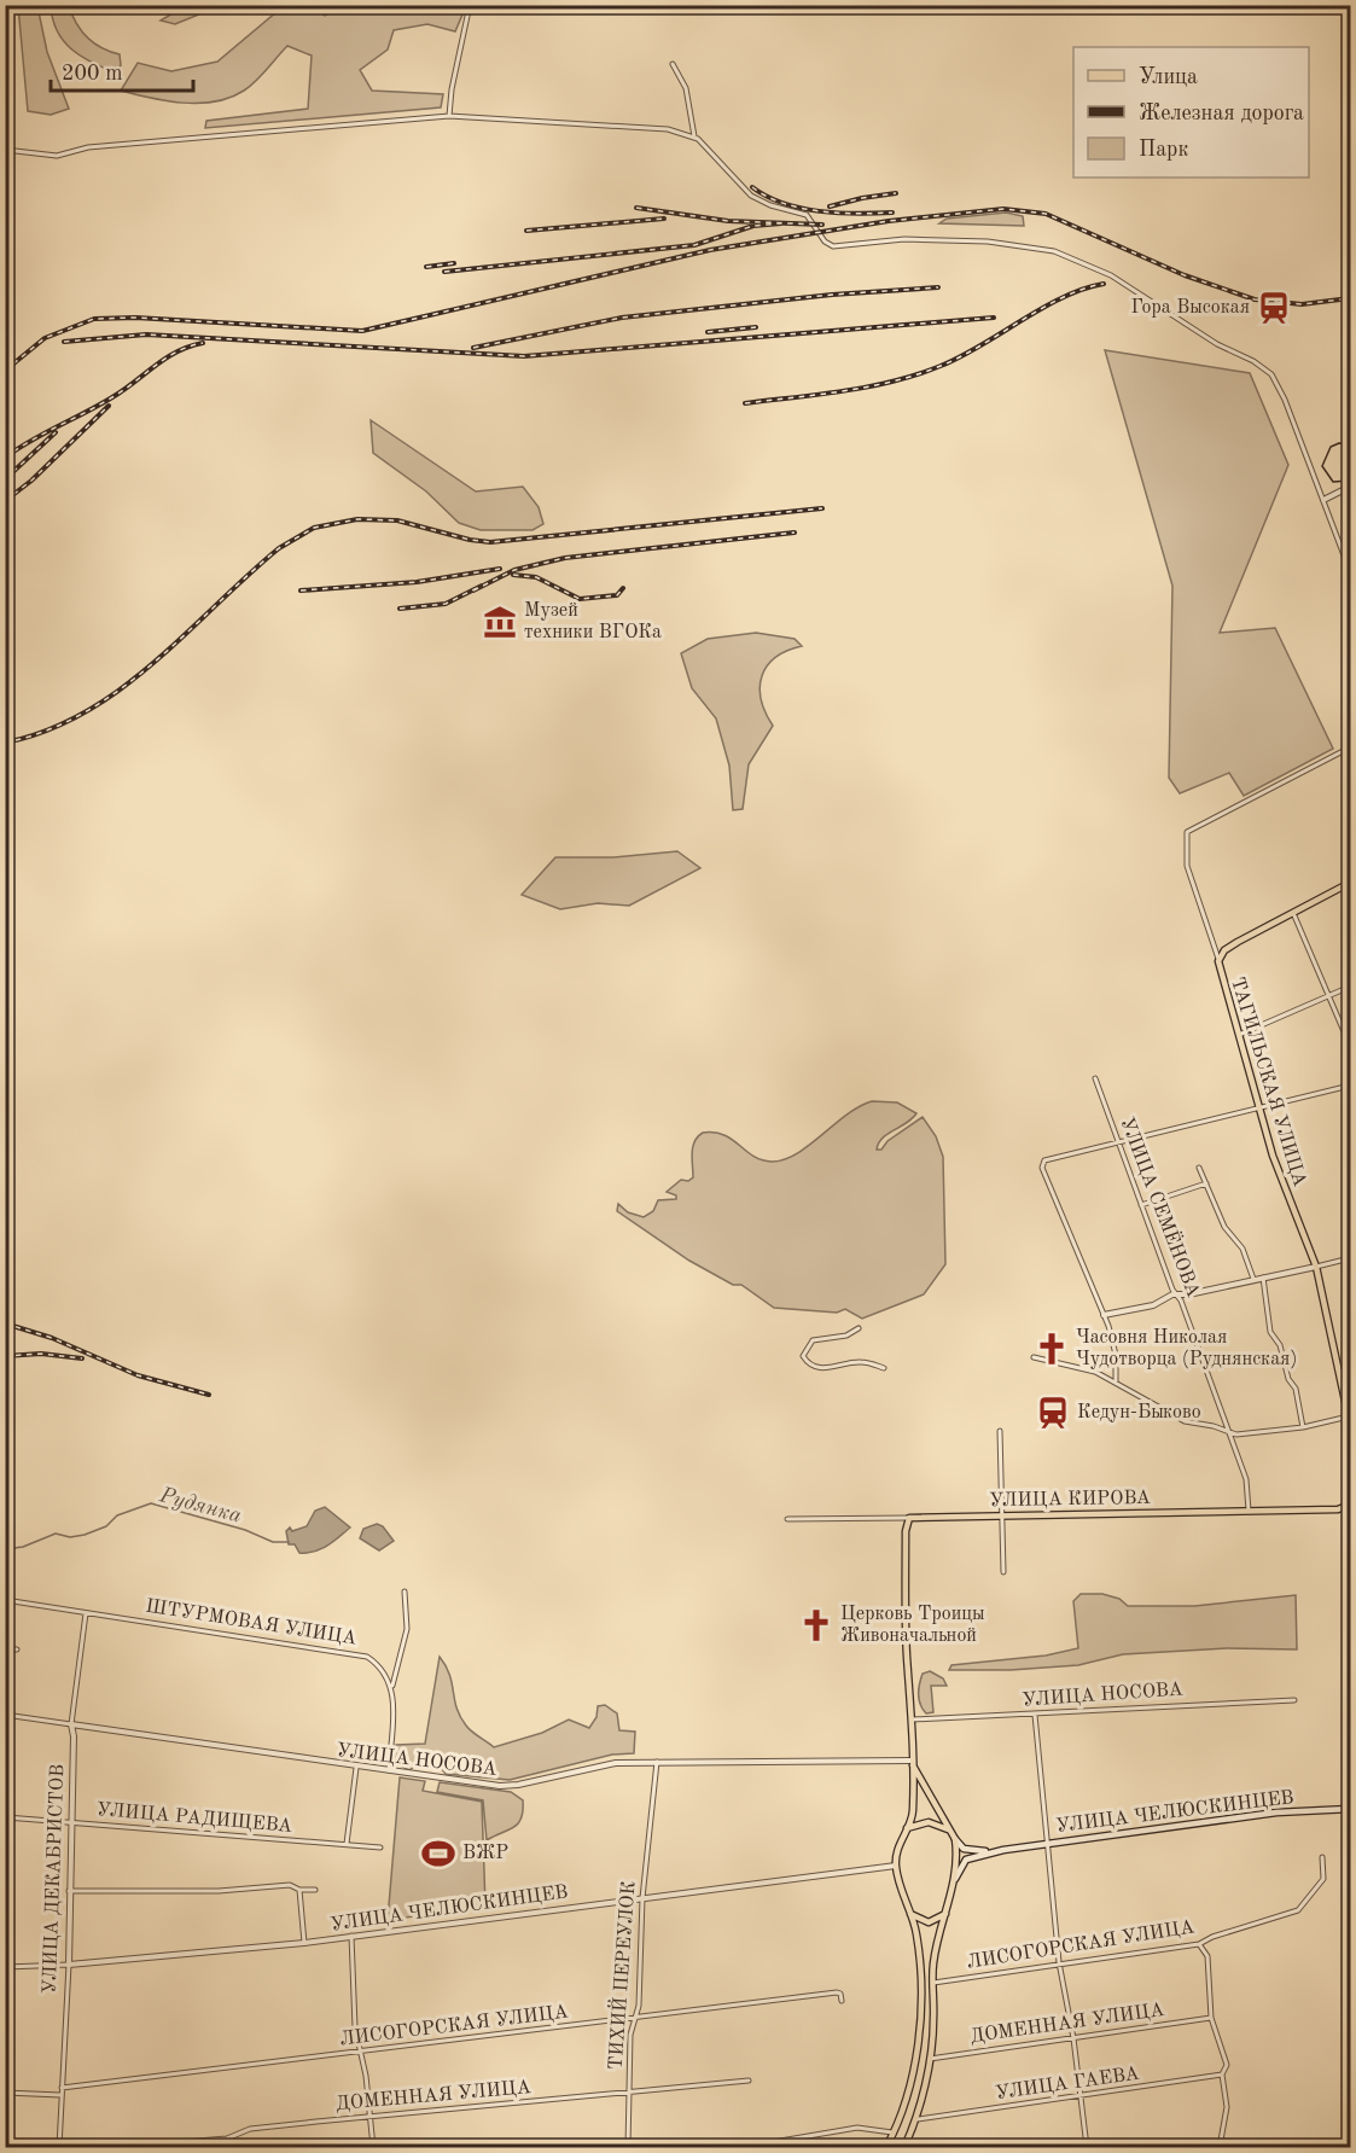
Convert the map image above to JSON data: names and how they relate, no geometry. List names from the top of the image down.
{
  "streets": {
    "main road": ["ТАГИЛЬСКАЯ УЛИЦА", "УЛИЦА КИРОВА", "УЛИЦА ЧЕЛЮСКИНЦЕВ"],
    "street": [
      "УЛИЦА СЕМЁНОВА",
      "ШТУРМОВАЯ УЛИЦА",
      "УЛИЦА НОСОВА",
      "УЛИЦА РАДИЩЕВА",
      "УЛИЦА ДЕКАБРИСТОВ",
      "ЛИСОГОРСКАЯ УЛИЦА",
      "ТИХИЙ ПЕРЕУЛОК",
      "ДОМЕННАЯ УЛИЦА",
      "УЛИЦА ГАЕВА"
    ]
  },
  "crossings": [
    ["УЛИЦА СЕМЁНОВА", "УЛИЦА КИРОВА"],
    ["ШТУРМОВАЯ УЛИЦА", "УЛИЦА ДЕКАБРИСТОВ"],
    ["УЛИЦА НОСОВА", "УЛИЦА ДЕКАБРИСТОВ"],
    ["УЛИЦА НОСОВА", "ТИХИЙ ПЕРЕУЛОК"],
    ["УЛИЦА ЧЕЛЮСКИНЦЕВ", "УЛИЦА ДЕКАБРИСТОВ"],
    ["УЛИЦА ЧЕЛЮСКИНЦЕВ", "ТИХИЙ ПЕРЕУЛОК"],
    ["УЛИЦА РАДИЩЕВА", "УЛИЦА ДЕКАБРИСТОВ"],
    ["УЛИЦА ДЕКАБРИСТОВ", "ЛИСОГОРСКАЯ УЛИЦА"],
    ["ЛИСОГОРСКАЯ УЛИЦА", "ТИХИЙ ПЕРЕУЛОК"],
    ["ТИХИЙ ПЕРЕУЛОК", "ДОМЕННАЯ УЛИЦА"]
  ],
  "water": ["Рудянка"],
  "places": {
    "station": ["Гора Высокая", "Кедун-Быково"],
    "museum": ["Музей техники ВГОКа"],
    "church": ["Часовня Николая Чудотворца (Руднянская)", "Церковь Троицы Живоначальной"],
    "sports": ["ВЖР"]
  },
  "legend": ["Улица", "Железная дорога", "Парк"],
  "scale_bar": "200 m"
}
